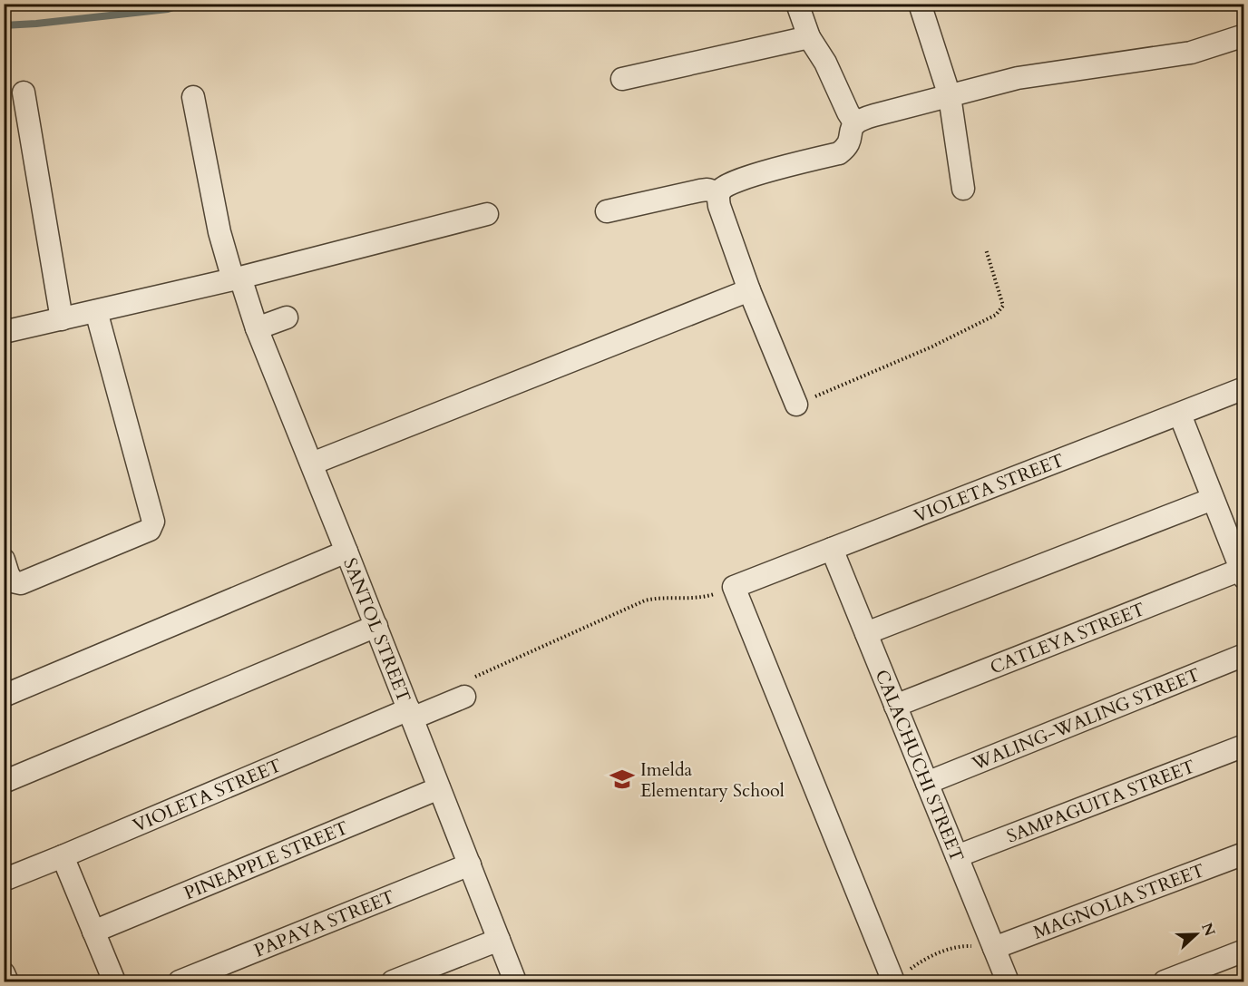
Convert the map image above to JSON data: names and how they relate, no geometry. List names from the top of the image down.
{
  "streets": {
    "street": [
      "VIOLETA STREET",
      "SANTOL STREET",
      "CATLEYA STREET",
      "WALING-WALING STREET",
      "CALACHUCHI STREET",
      "SAMPAGUITA STREET",
      "PINEAPPLE STREET",
      "MAGNOLIA STREET",
      "PAPAYA STREET"
    ]
  },
  "crossings": [
    ["VIOLETA STREET", "SANTOL STREET"],
    ["VIOLETA STREET", "CALACHUCHI STREET"],
    ["SANTOL STREET", "PINEAPPLE STREET"],
    ["SANTOL STREET", "PAPAYA STREET"],
    ["CATLEYA STREET", "CALACHUCHI STREET"],
    ["WALING-WALING STREET", "CALACHUCHI STREET"],
    ["CALACHUCHI STREET", "SAMPAGUITA STREET"],
    ["CALACHUCHI STREET", "MAGNOLIA STREET"]
  ],
  "places": {
    "school or university": ["Imelda Elementary School"]
  },
  "north": "right"
}
